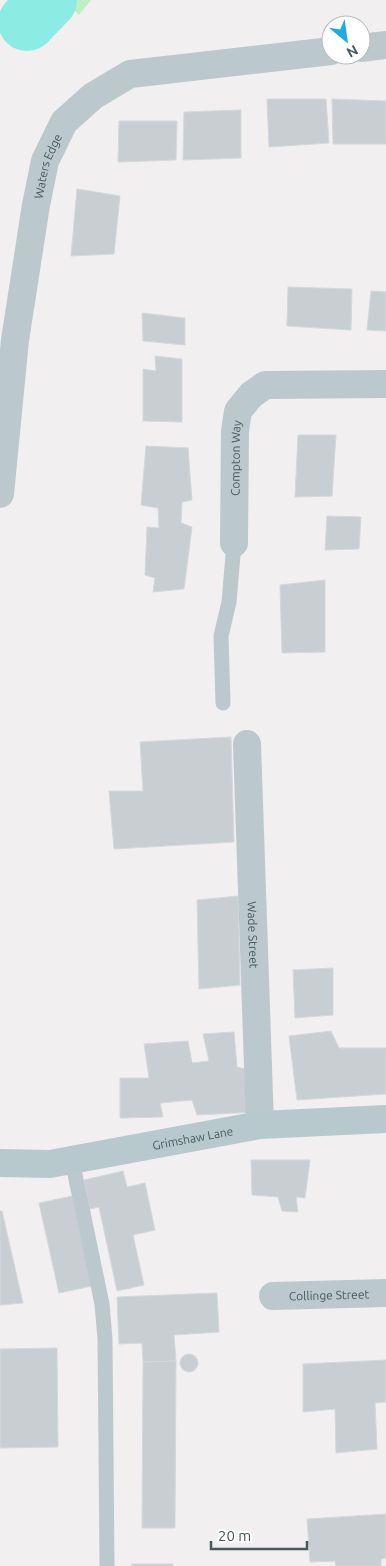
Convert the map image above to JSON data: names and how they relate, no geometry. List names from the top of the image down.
{
  "streets": {
    "main road": ["Grimshaw Lane"],
    "street": [
      "Waters Edge",
      "Compton Way",
      "Wade Street",
      "Collinge Street"
    ]
  },
  "crossings": [
    ["Wade Street", "Grimshaw Lane"]
  ],
  "scale_bar": "20 m",
  "north": "bottom right"
}
